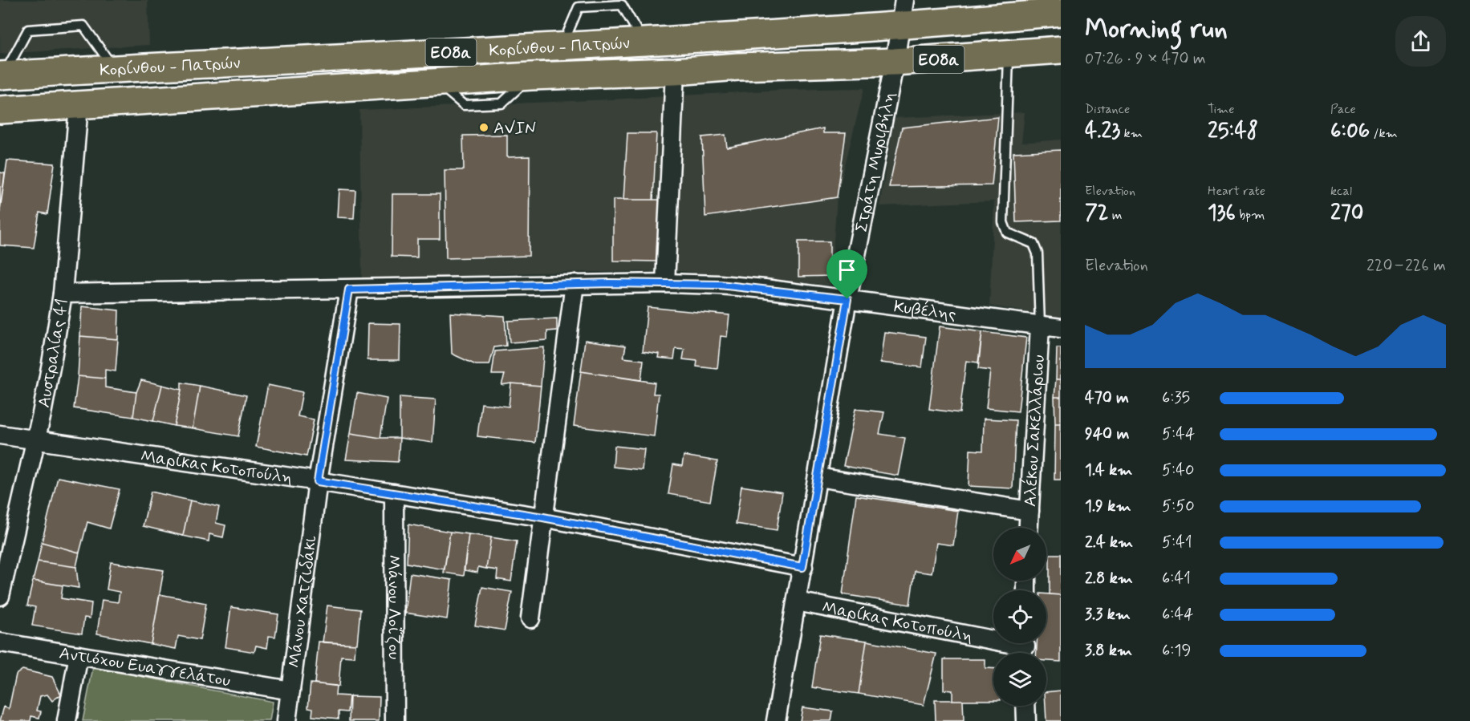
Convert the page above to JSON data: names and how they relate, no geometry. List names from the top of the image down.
{
  "streets": {
    "highway": ["Κορίνθου - Πατρών", "ΕΟ8α"],
    "street": [
      "Στράτη Μυριβήλη",
      "Κυβέλης",
      "Αυστραλίας 41",
      "Αλέκου Σακελλάριου",
      "Μαρίκας Κοτοπούλη",
      "Μάνου Χατζιδάκι",
      "Μάνου Λοΐζου",
      "Αντιόχου Ευαγγελάτου"
    ]
  },
  "crossings": [
    ["Κορίνθου - Πατρών", "Στράτη Μυριβήλη"],
    ["Κορίνθου - Πατρών", "Αυστραλίας 41"],
    ["Στράτη Μυριβήλη", "Κυβέλης"],
    ["Στράτη Μυριβήλη", "Μαρίκας Κοτοπούλη"],
    ["Κυβέλης", "Αυστραλίας 41"],
    ["Κυβέλης", "Αλέκου Σακελλάριου"],
    ["Κυβέλης", "Μάνου Χατζιδάκι"],
    ["Αυστραλίας 41", "Μαρίκας Κοτοπούλη"],
    ["Μαρίκας Κοτοπούλη", "Μάνου Χατζιδάκι"],
    ["Μαρίκας Κοτοπούλη", "Μάνου Λοΐζου"],
    ["Μάνου Χατζιδάκι", "Αντιόχου Ευαγγελάτου"]
  ],
  "places": ["AVIN"],
  "north": "bottom left",
  "page": {
    "heading": ["Morning run", "07:26 · 9 × 470 m"],
    "stats": [
      ["Distance", "4.23 km"],
      ["Time", "25:48"],
      ["Pace", "6:06 /km"],
      ["Elevation", "72 m"],
      ["Heart rate", "136 bpm"],
      ["kcal", "270"]
    ],
    "chart": ["Elevation", "220–226 m"],
    "list": [
      {
        "name": "470 m",
        "note": "6:35"
      },
      {
        "name": "940 m",
        "note": "5:44"
      },
      {
        "name": "1.4 km",
        "note": "5:40"
      },
      {
        "name": "1.9 km",
        "note": "5:50"
      },
      {
        "name": "2.4 km",
        "note": "5:41"
      },
      {
        "name": "2.8 km",
        "note": "6:41"
      },
      {
        "name": "3.3 km",
        "note": "6:44"
      },
      {
        "name": "3.8 km",
        "note": "6:19"
      }
    ]
  }
}
